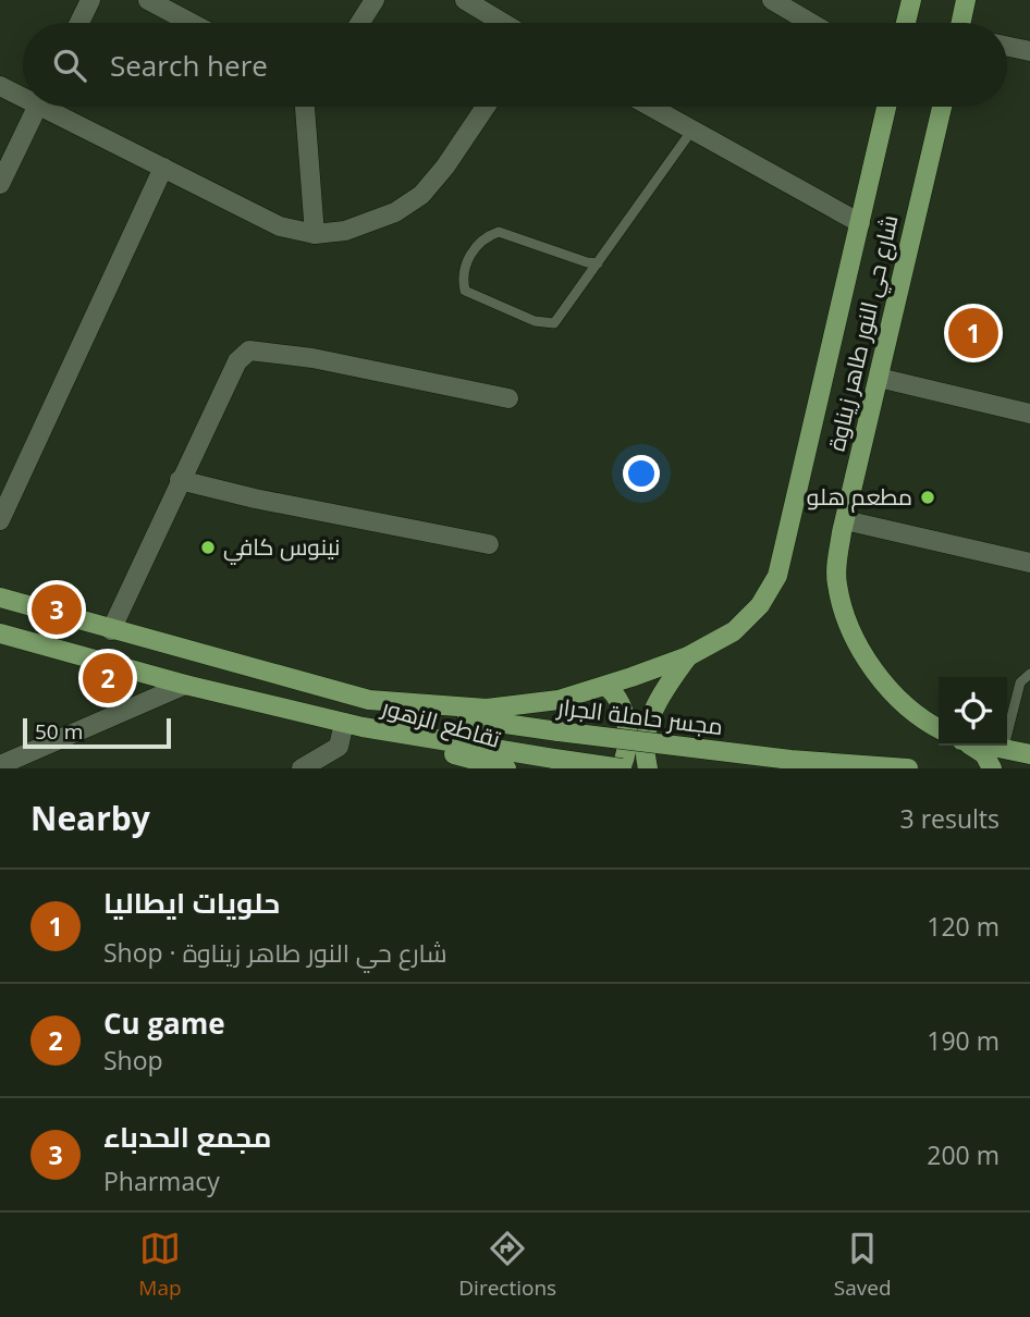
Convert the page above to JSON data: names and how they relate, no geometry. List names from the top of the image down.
{
  "streets": {
    "main road": ["شارع حي النور طاهر زيناوة", "مجسر حاملة الجرار", "تقاطع الزهور"]
  },
  "crossings": [
    ["شارع حي النور طاهر زيناوة", "مجسر حاملة الجرار"]
  ],
  "places": ["مطعم هلو", "نينوس كافي"],
  "scale_bar": "50 m",
  "page": {
    "search": "Search here",
    "pins": ["1", "3", "2"],
    "scale": "50 m",
    "heading": ["Nearby", "3 results"],
    "list": [
      {
        "mark": "1",
        "name": "حلويات ايطاليا",
        "note": "Shop · شارع حي النور طاهر زيناوة",
        "value": "120 m"
      },
      {
        "mark": "2",
        "name": "Cu game",
        "note": "Shop",
        "value": "190 m"
      },
      {
        "mark": "3",
        "name": "مجمع الحدباء",
        "note": "Pharmacy",
        "value": "200 m"
      }
    ],
    "nav": ["Map", "Directions", "Saved"]
  }
}
